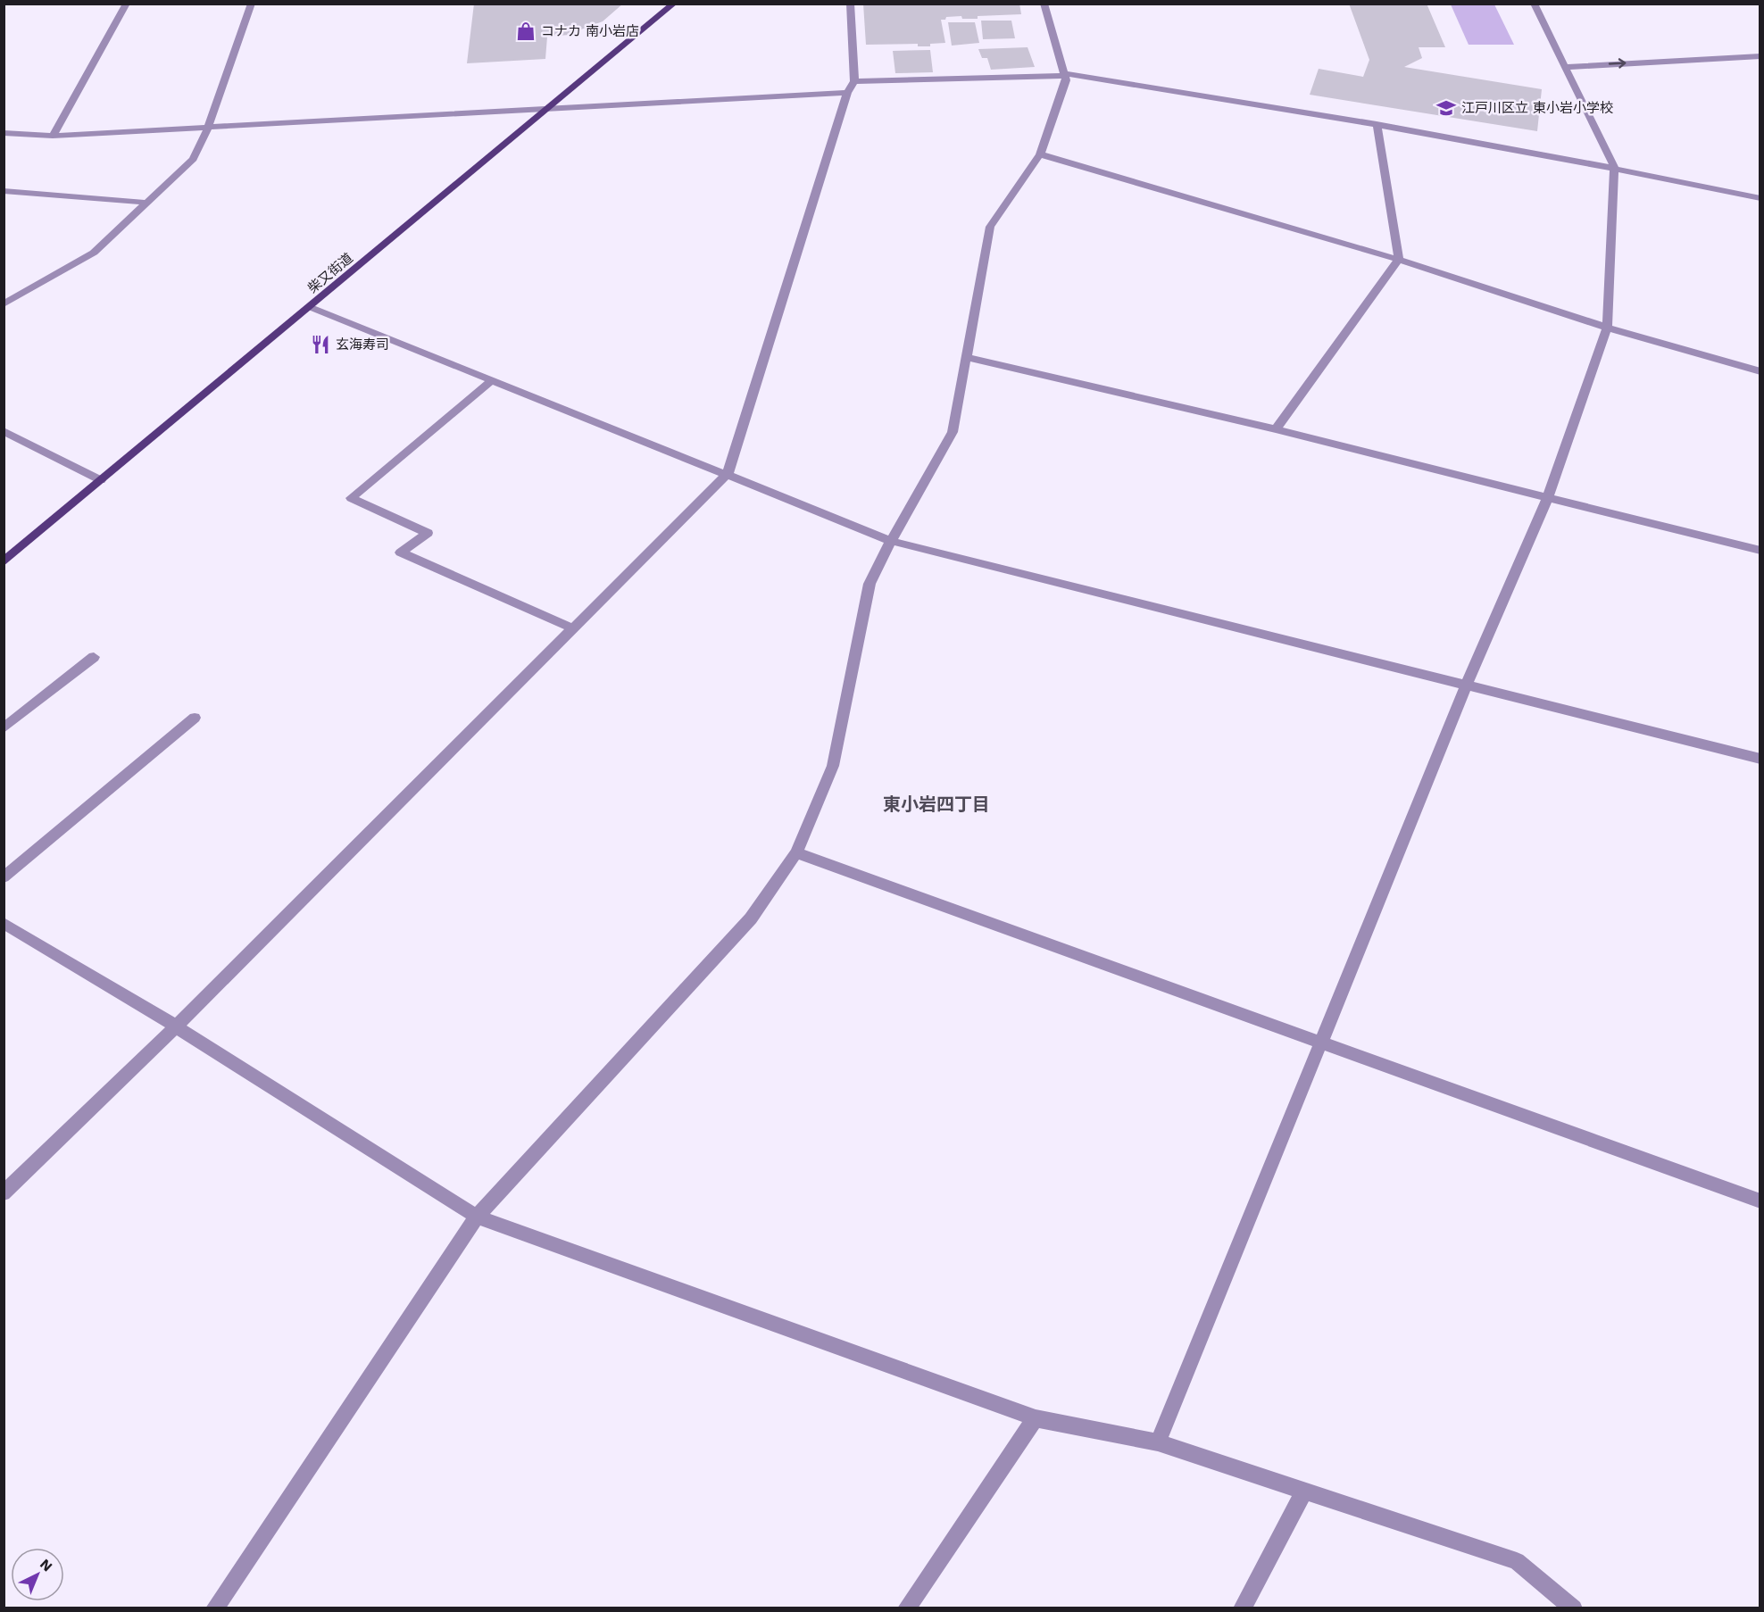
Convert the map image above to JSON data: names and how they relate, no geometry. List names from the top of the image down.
{
  "streets": {
    "main road": ["柴又街道"]
  },
  "districts": ["東小岩四丁目"],
  "places": {
    "shop": ["コナカ 南小岩店"],
    "school or university": ["江戸川区立 東小岩小学校"],
    "restaurant": ["玄海寿司"]
  },
  "north": "top right"
}
